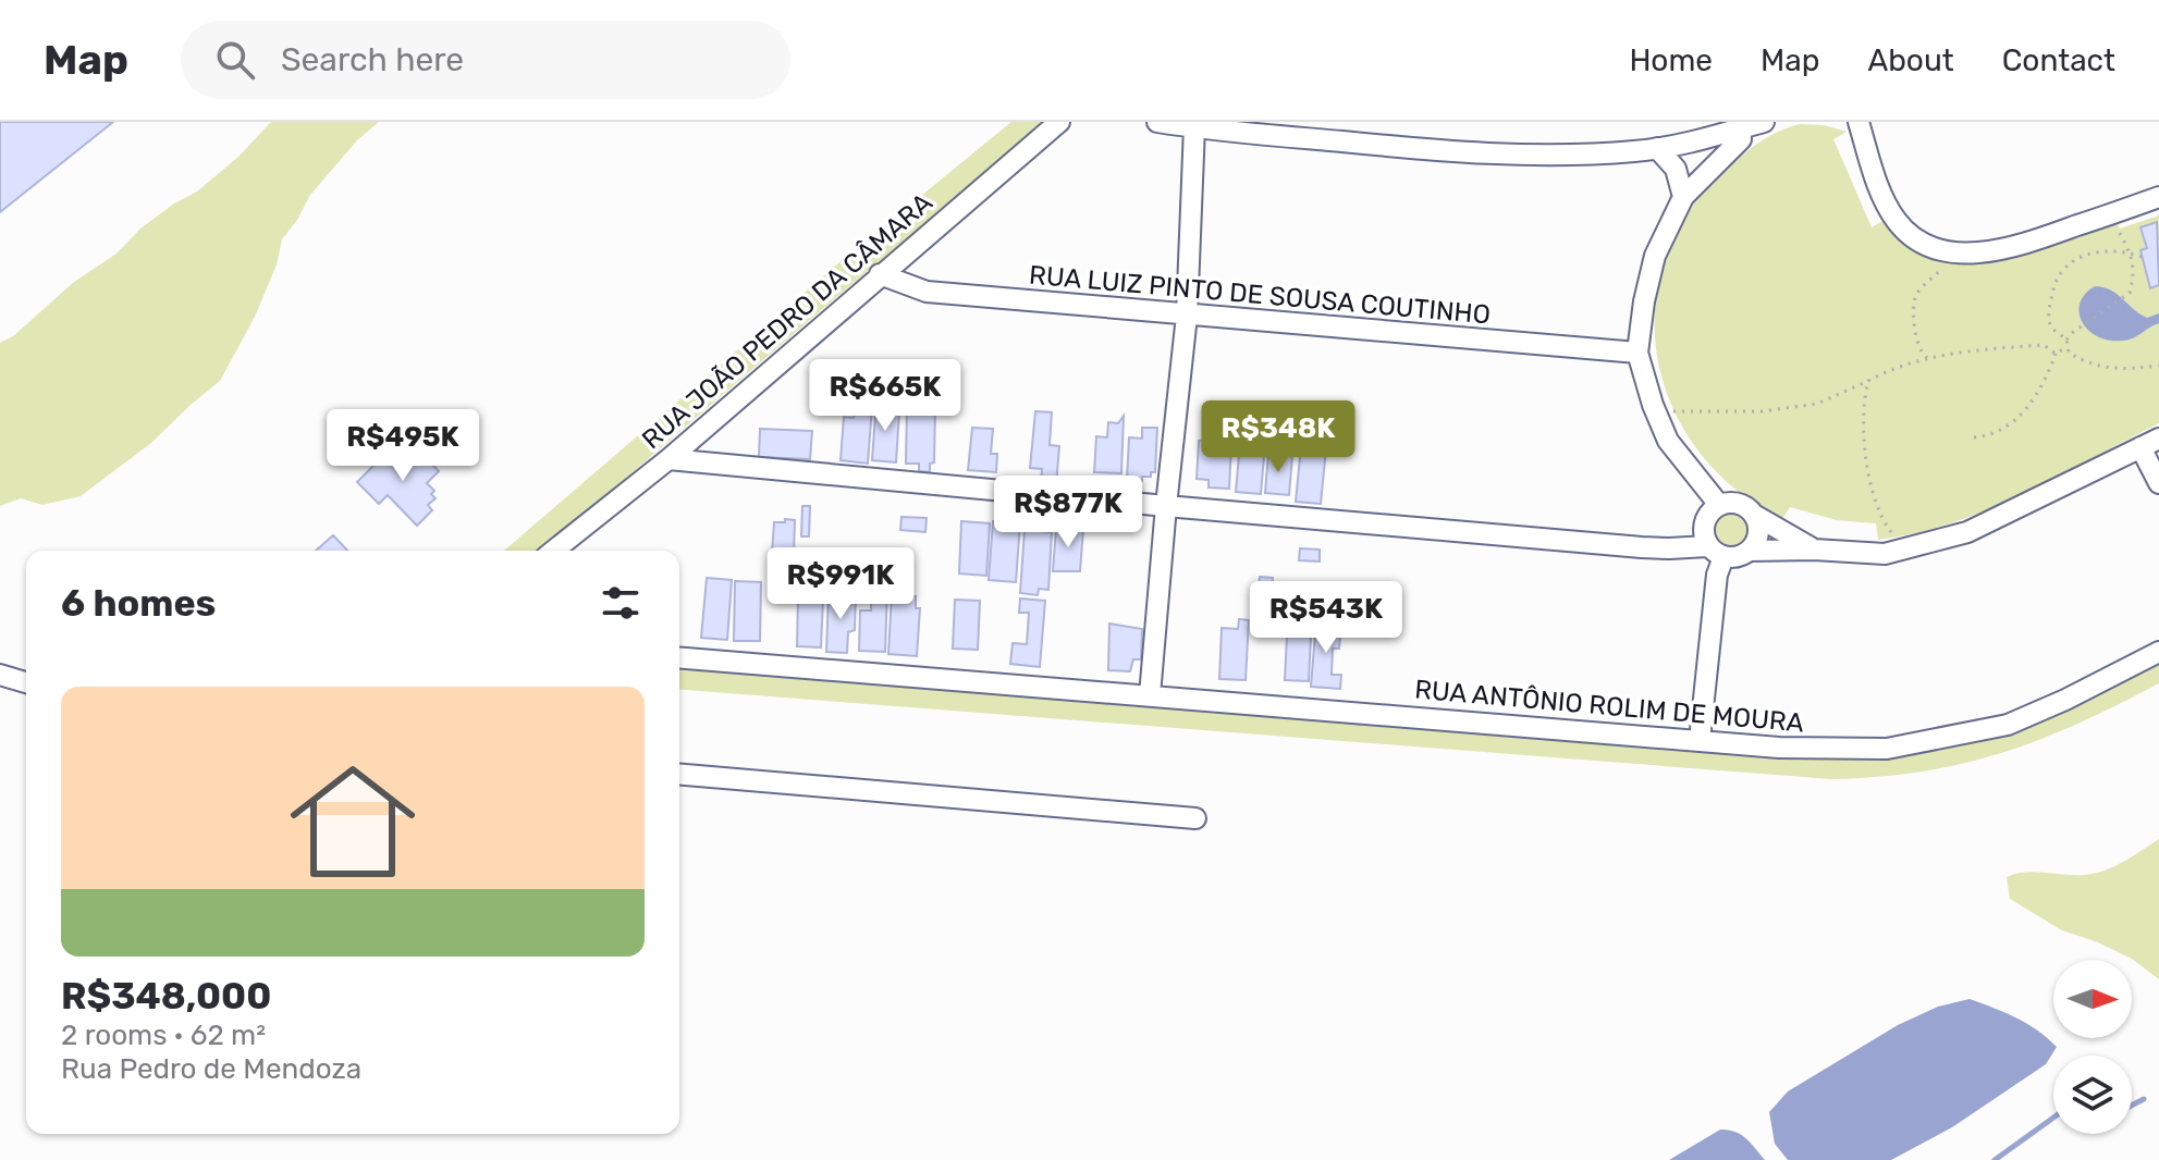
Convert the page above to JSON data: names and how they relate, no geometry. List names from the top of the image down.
{
  "streets": {
    "street": ["RUA LUIZ PINTO DE SOUSA COUTINHO", "RUA JOÃO PEDRO DA CÂMARA", "RUA ANTÔNIO ROLIM DE MOURA"]
  },
  "crossings": [
    ["RUA LUIZ PINTO DE SOUSA COUTINHO", "RUA JOÃO PEDRO DA CÂMARA"]
  ],
  "north": "right",
  "page": {
    "header": "Map",
    "search": "Search here",
    "nav": [
      "Home",
      "Map",
      "About",
      "Contact"
    ],
    "price": [
      "R$665K",
      "R$348K",
      "R$495K",
      "R$877K",
      "R$991K",
      "R$543K"
    ],
    "heading": "6 homes",
    "list": [
      {
        "name": "R$348,000",
        "note": "2 rooms · 62 m² · Rua Pedro de Mendoza"
      }
    ]
  }
}
